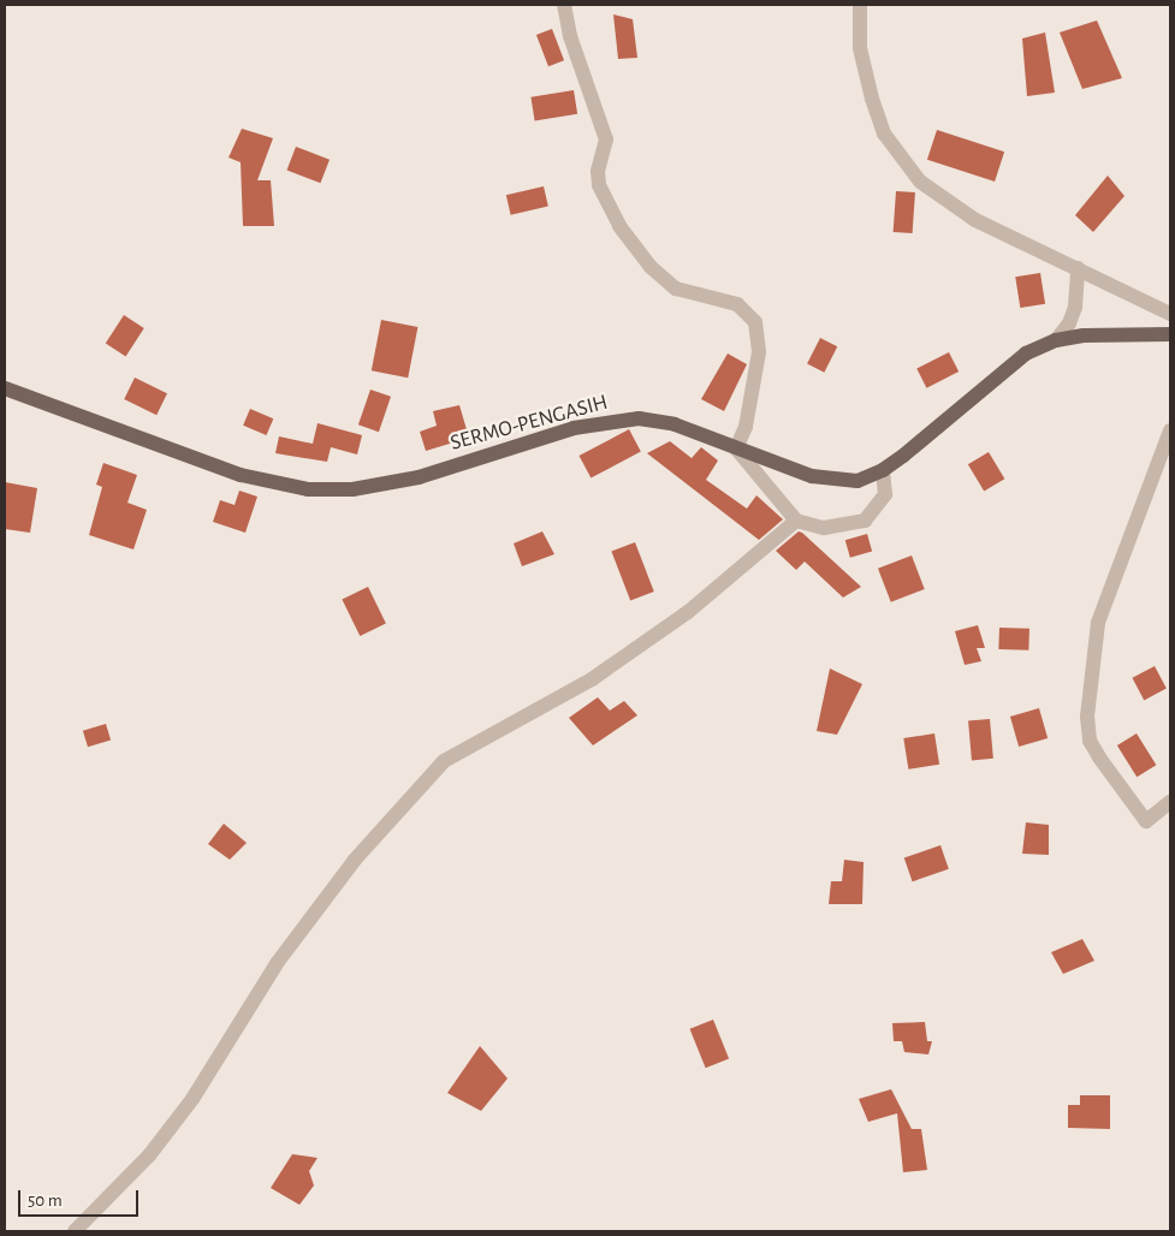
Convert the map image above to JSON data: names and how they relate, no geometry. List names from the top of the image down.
{
  "streets": {
    "main road": ["SERMO-PENGASIH"]
  },
  "scale_bar": "50 m"
}
